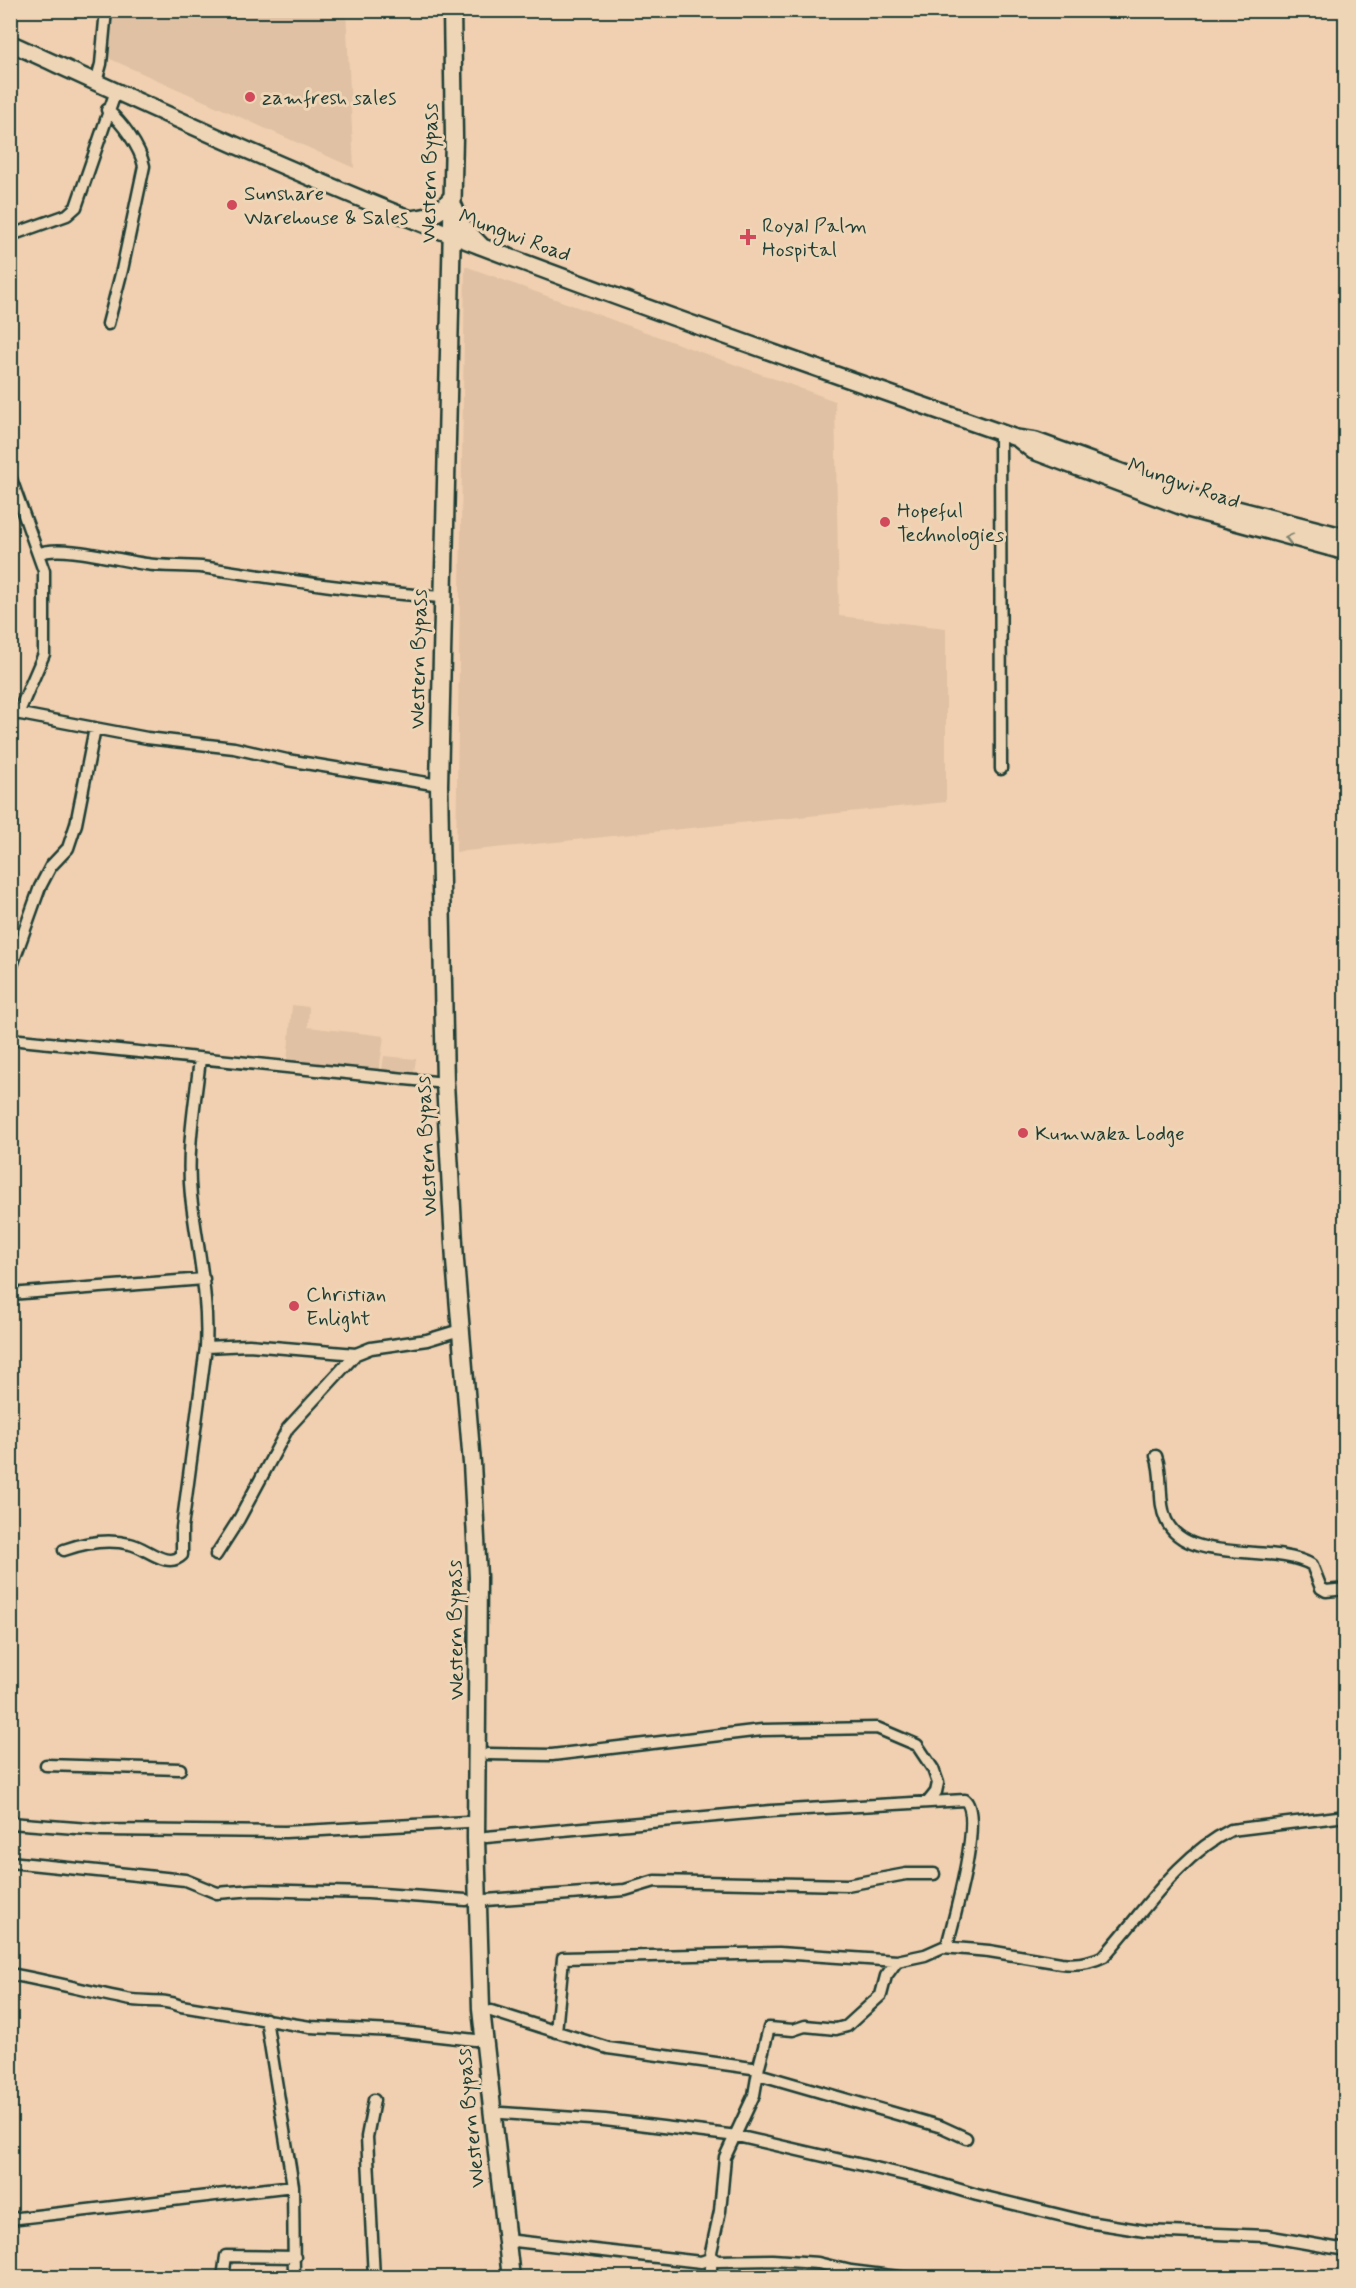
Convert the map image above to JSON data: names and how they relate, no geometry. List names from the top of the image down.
{
  "streets": {
    "main road": ["Western Bypass", "Mungwi Road"]
  },
  "crossings": [
    ["Western Bypass", "Mungwi Road"]
  ],
  "places": {
    "other": [
      "zamfresh sales",
      "Sunshare Warehouse & Sales",
      "Hopeful Technologies",
      "Kumwaka Lodge",
      "Christian Enlight"
    ],
    "health": ["Royal Palm Hospital"]
  }
}
